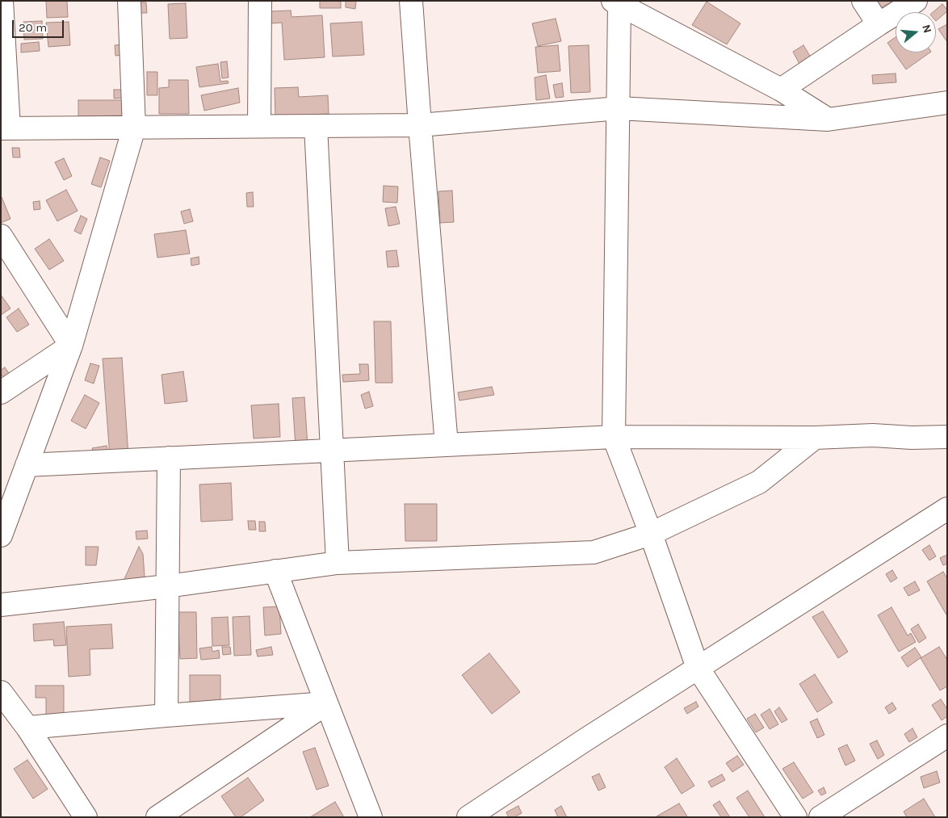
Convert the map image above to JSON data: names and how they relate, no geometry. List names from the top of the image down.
{
  "scale_bar": "20 m",
  "north": "right"
}
